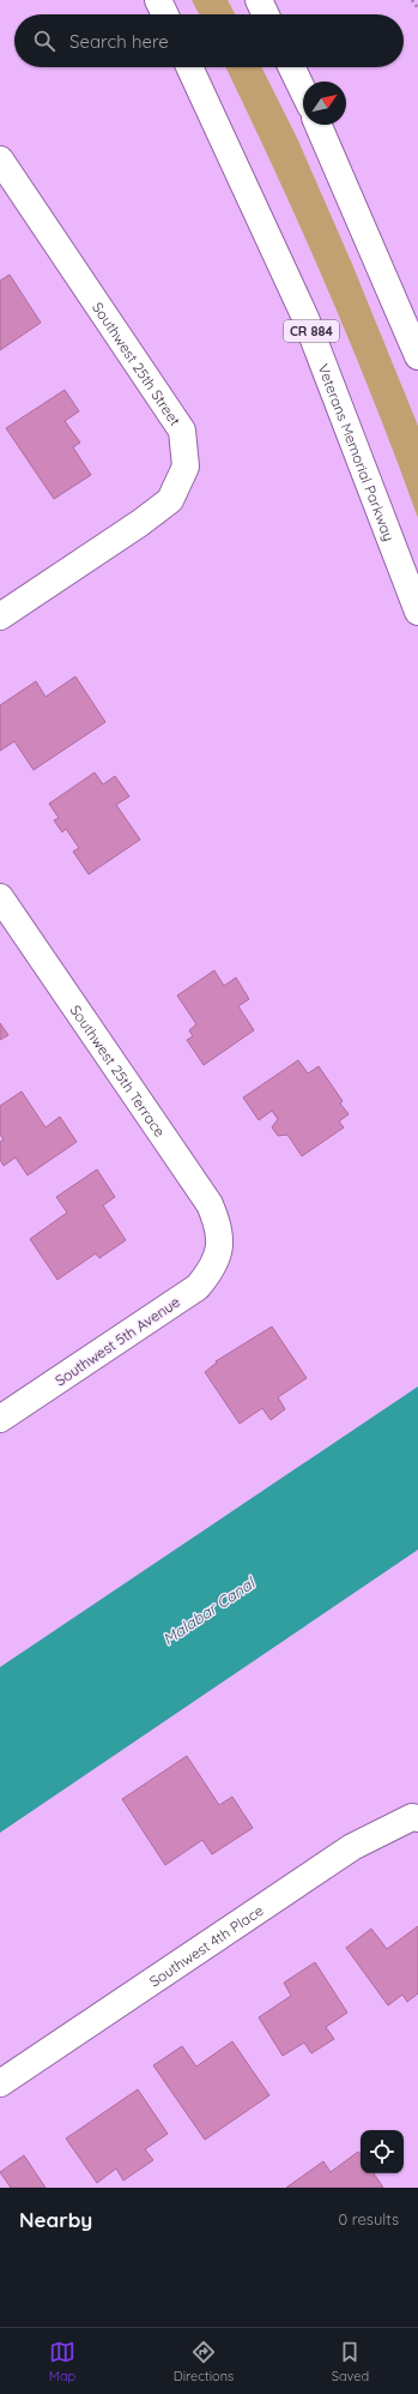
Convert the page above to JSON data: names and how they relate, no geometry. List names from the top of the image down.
{
  "streets": {
    "main road": [
      "CR 884",
      "Southwest 25th Street",
      "Veterans Memorial Parkway",
      "Southwest 25th Terrace",
      "Southwest 5th Avenue",
      "Southwest 4th Place"
    ]
  },
  "crossings": [
    ["Southwest 25th Terrace", "Southwest 5th Avenue"]
  ],
  "water": ["Malabar Canal"],
  "north": "top right",
  "page": {
    "search": "Search here",
    "heading": ["Nearby", "0 results"],
    "nav": ["Map", "Directions", "Saved"]
  }
}
